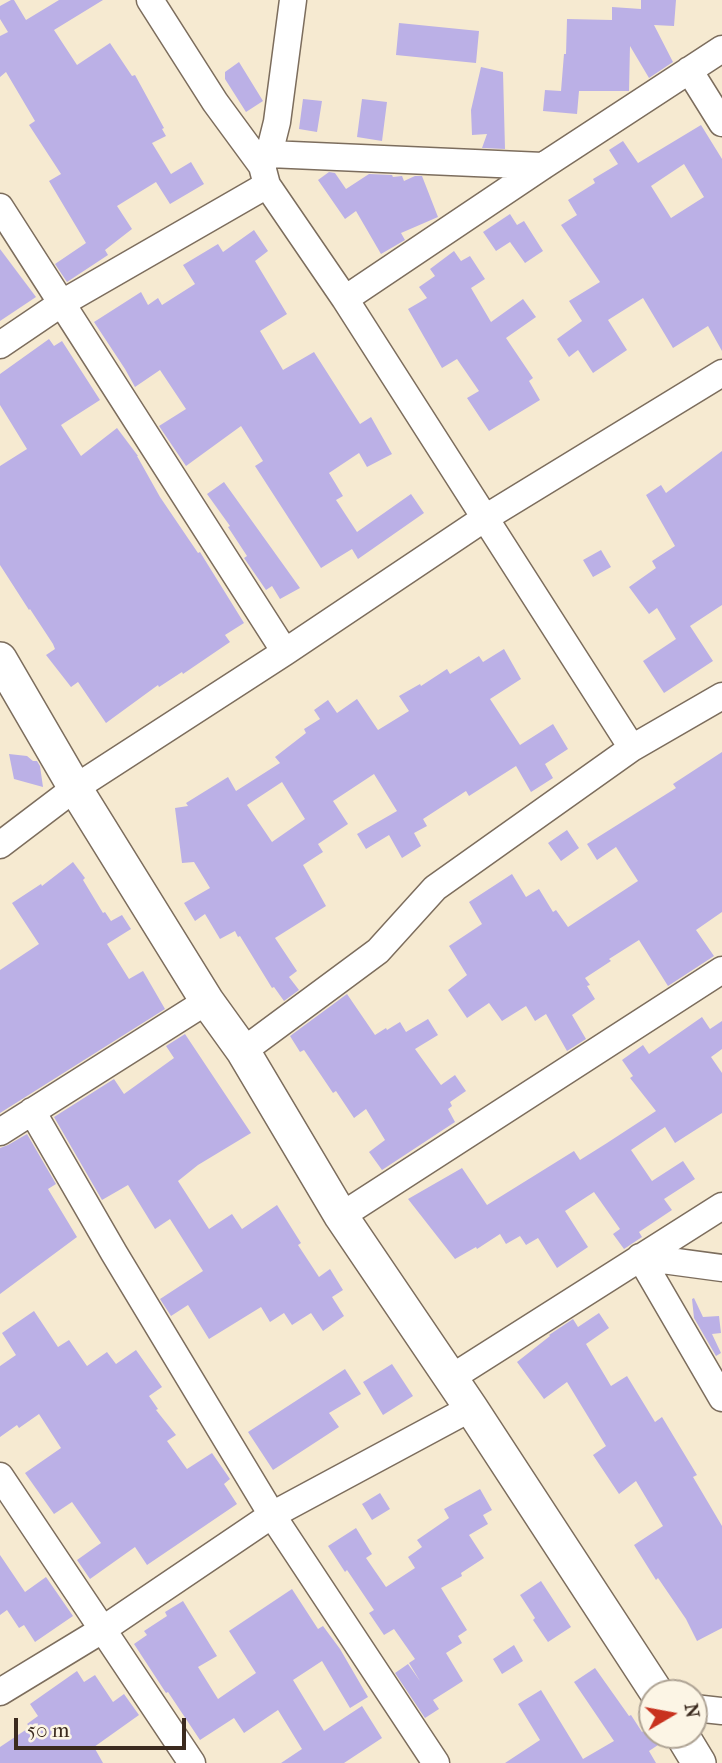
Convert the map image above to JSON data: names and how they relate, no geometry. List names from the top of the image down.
{
  "scale_bar": "50 m",
  "north": "right"
}
